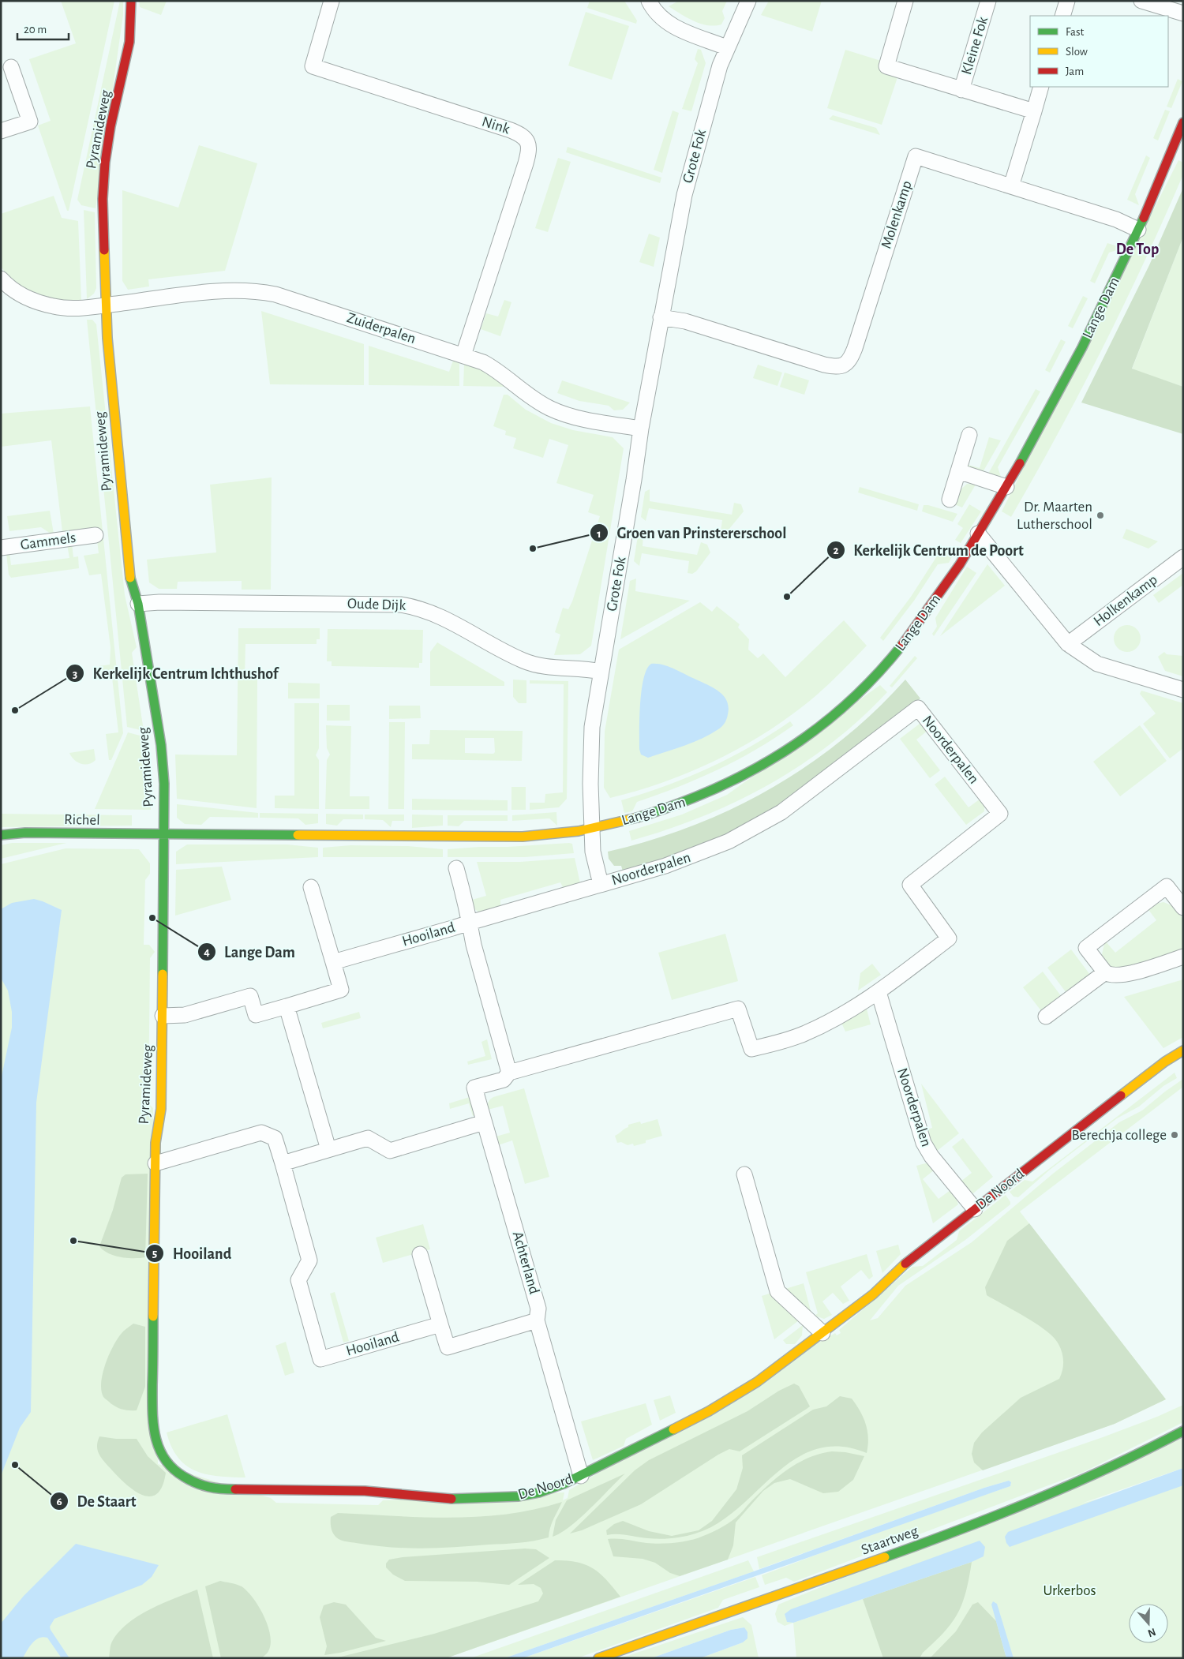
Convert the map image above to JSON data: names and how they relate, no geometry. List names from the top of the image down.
{
  "streets": {
    "street": [
      "Kleine Fok",
      "Nink",
      "Pyramideweg",
      "Grote Fok",
      "Molenkamp",
      "Lange Dam",
      "Zuiderpalen",
      "Gammels",
      "Holkenkamp",
      "Oude Dijk",
      "Noorderpalen",
      "Richel",
      "Hooiland",
      "De Noord",
      "Achterland",
      "Staartweg"
    ]
  },
  "crossings": [
    ["Nink", "Zuiderpalen"],
    ["Pyramideweg", "Lange Dam"],
    ["Pyramideweg", "Zuiderpalen"],
    ["Pyramideweg", "Oude Dijk"],
    ["Pyramideweg", "Richel"],
    ["Pyramideweg", "Hooiland"],
    ["Pyramideweg", "De Noord"],
    ["Grote Fok", "Molenkamp"],
    ["Grote Fok", "Lange Dam"],
    ["Grote Fok", "Zuiderpalen"],
    ["Grote Fok", "Oude Dijk"],
    ["Grote Fok", "Noorderpalen"],
    ["Molenkamp", "Lange Dam"],
    ["Lange Dam", "Noorderpalen"],
    ["Lange Dam", "Richel"],
    ["Noorderpalen", "Hooiland"],
    ["Noorderpalen", "De Noord"],
    ["Noorderpalen", "Achterland"],
    ["De Noord", "Achterland"]
  ],
  "districts": ["De Top"],
  "parks": ["Urkerbos"],
  "places": [
    "Dr. Maarten Lutherschool",
    "Groen van Prinstererschool",
    "Kerkelijk Centrum de Poort",
    "Kerkelijk Centrum Ichthushof",
    "Lange Dam",
    "Berechja college",
    "Hooiland",
    "De Staart"
  ],
  "legend": ["Fast", "Slow", "Jam"],
  "scale_bar": "20 m",
  "north": "bottom"
}
